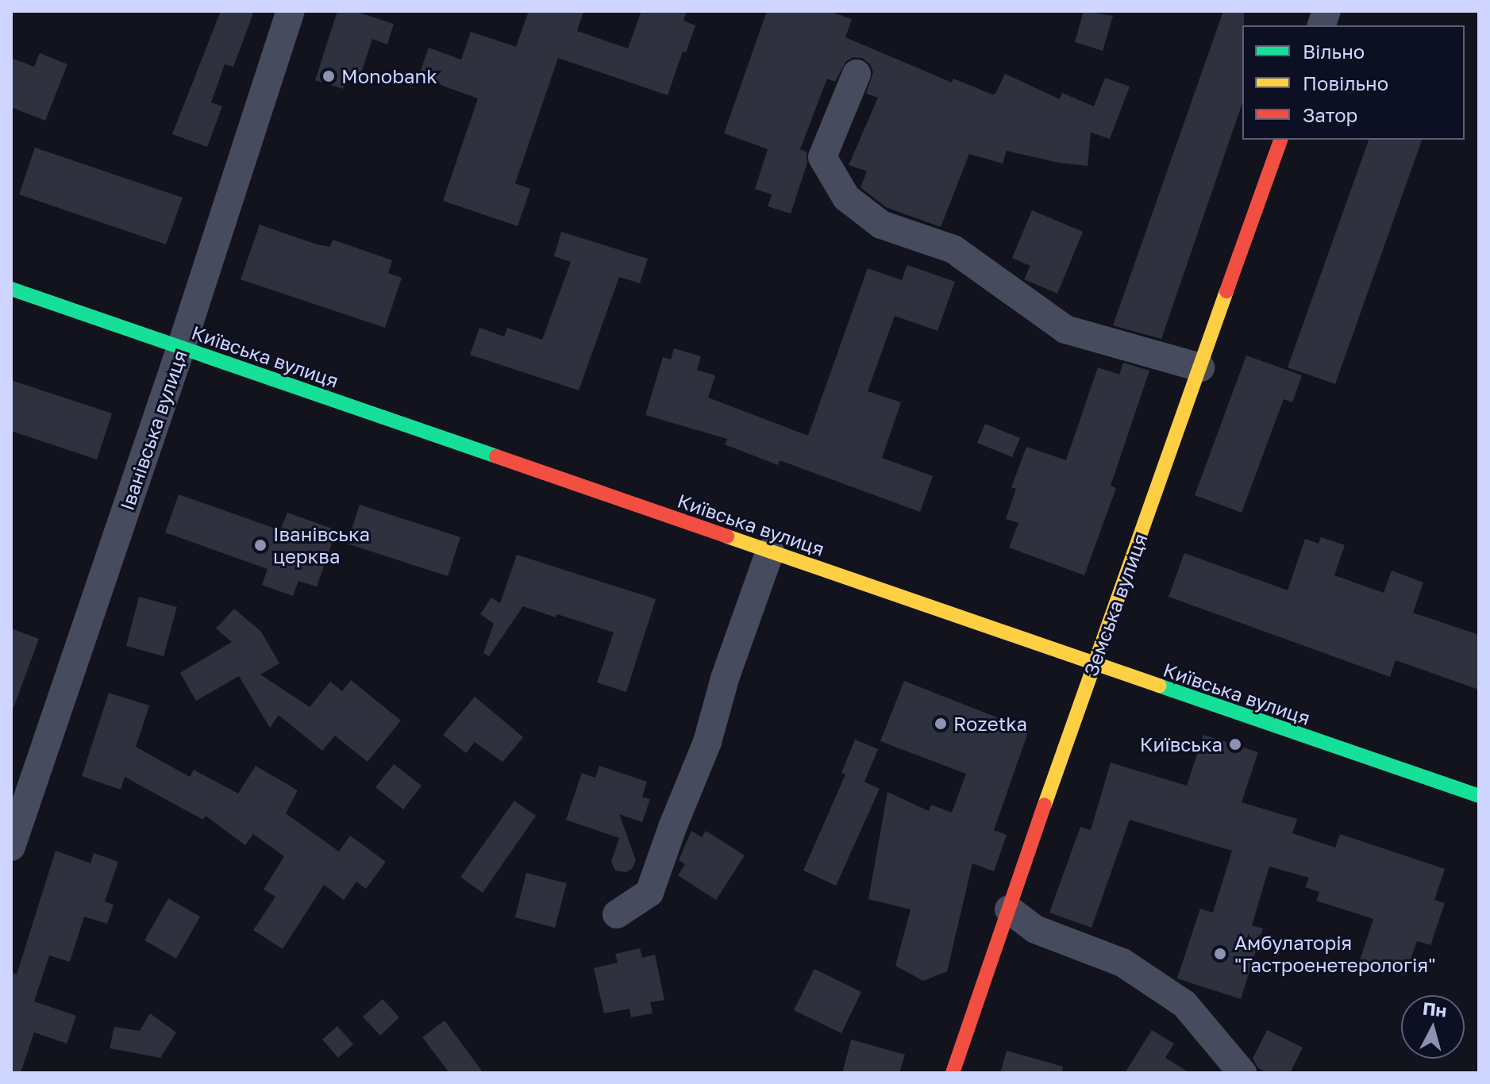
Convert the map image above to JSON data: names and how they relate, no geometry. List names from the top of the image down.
{
  "streets": {
    "main road": ["Київська вулиця", "Земська вулиця"],
    "street": ["Іванівська вулиця"]
  },
  "crossings": [
    ["Київська вулиця", "Іванівська вулиця"],
    ["Київська вулиця", "Земська вулиця"]
  ],
  "places": [
    "Monobank",
    "Іванівська церква",
    "Rozetka",
    "Київська",
    "Амбулаторія \"Гастроенетерологія\""
  ],
  "legend": ["Вільно", "Повільно", "Затор"],
  "north": "top"
}
